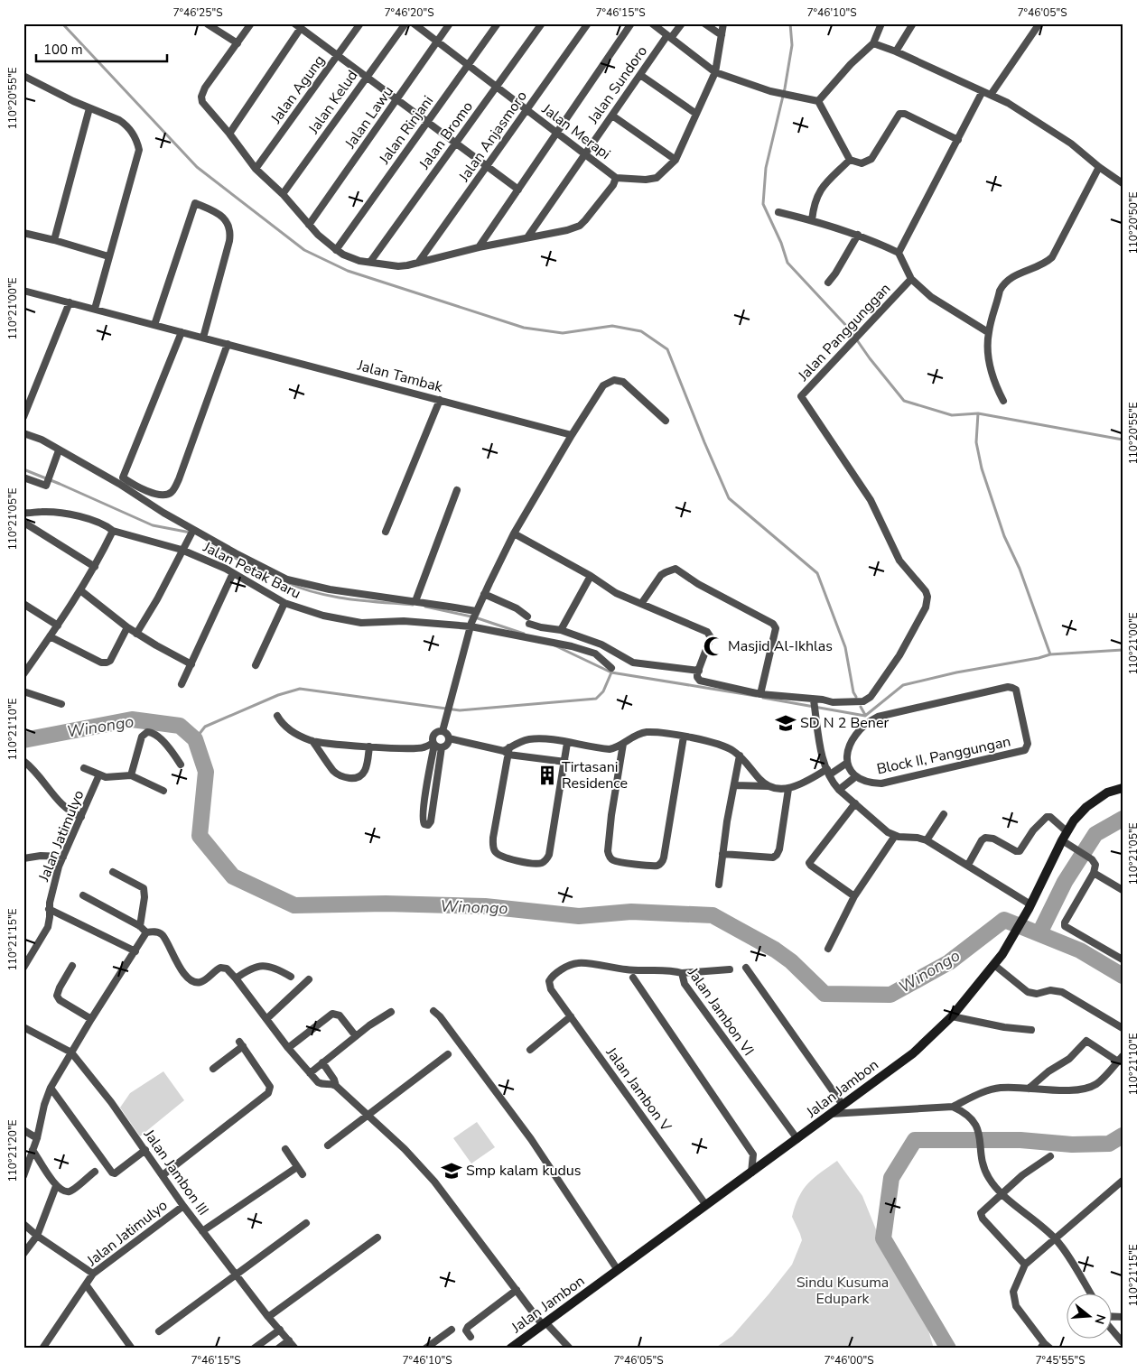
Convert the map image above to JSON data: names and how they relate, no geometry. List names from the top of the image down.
{
  "streets": {
    "main road": ["Jalan Jambon"],
    "street": [
      "Jalan Sundoro",
      "Jalan Agung",
      "Jalan Kelud",
      "Jalan Lawu",
      "Jalan Rinjani",
      "Jalan Merapi",
      "Jalan Bromo",
      "Jalan Anjasmoro",
      "Jalan Panggunggan",
      "Jalan Tambak",
      "Jalan Petak Baru",
      "Block II, Panggungan",
      "Jalan Jatimulyo",
      "Jalan Jambon VI",
      "Jalan Jambon V",
      "Jalan Jambon III"
    ]
  },
  "crossings": [
    ["Jalan Sundoro", "Jalan Merapi"],
    ["Jalan Lawu", "Jalan Merapi"],
    ["Jalan Rinjani", "Jalan Merapi"],
    ["Jalan Merapi", "Jalan Bromo"],
    ["Jalan Merapi", "Jalan Anjasmoro"],
    ["Jalan Jatimulyo", "Jalan Jambon III"],
    ["Jalan Jambon VI", "Jalan Jambon"],
    ["Jalan Jambon VI", "Jalan Jambon V"],
    ["Jalan Jambon", "Jalan Jambon V"]
  ],
  "water": ["Winongo"],
  "parks": ["Sindu Kusuma Edupark"],
  "places": {
    "mosque": ["Masjid Al-Ikhlas"],
    "school or university": ["SD N 2 Bener", "Smp kalam kudus"],
    "building": ["Tirtasani Residence"]
  },
  "scale_bar": "100 m",
  "north": "right",
  "coordinates": [
    "7°46'25\"S",
    "7°46'20\"S",
    "7°46'15\"S",
    "7°46'10\"S",
    "7°46'05\"S",
    "110°20'55\"E",
    "110°20'50\"E",
    "110°21'00\"E",
    "110°21'05\"E",
    "110°21'10\"E",
    "110°21'15\"E",
    "110°21'20\"E",
    "7°46'00\"S",
    "7°45'55\"S"
  ]
}
